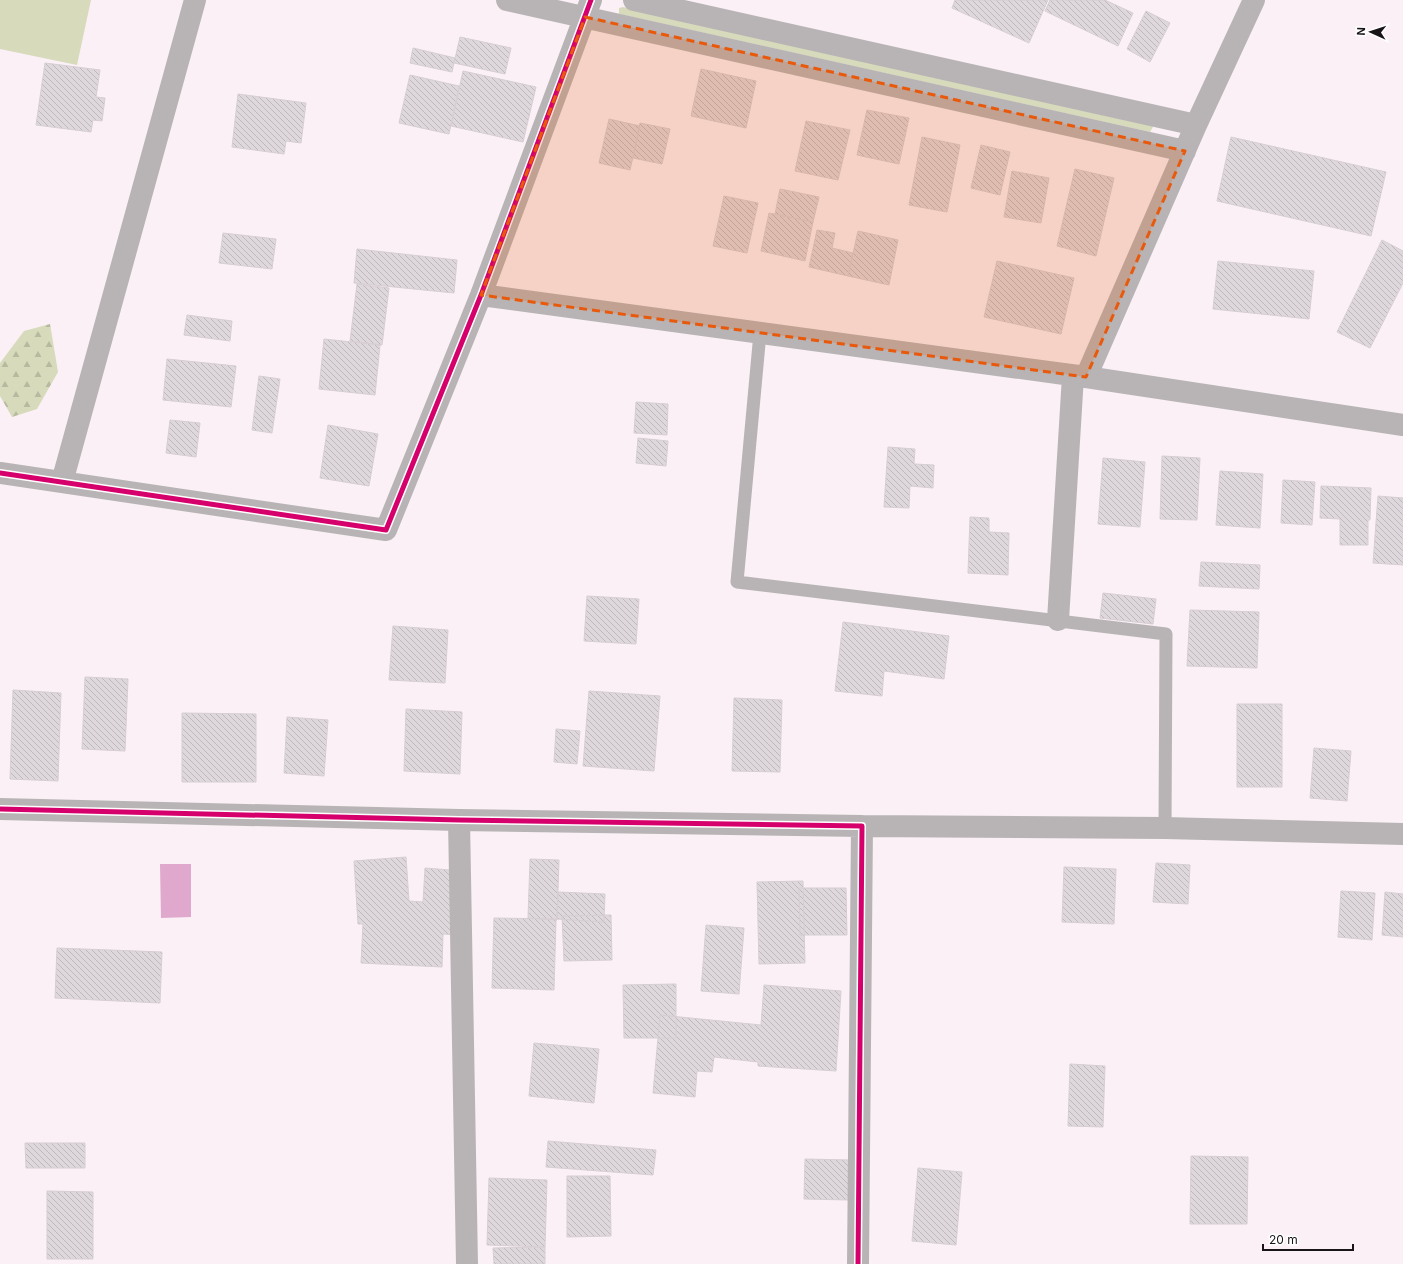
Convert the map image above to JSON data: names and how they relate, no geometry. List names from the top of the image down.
{
  "scale_bar": "20 m",
  "north": "left"
}
